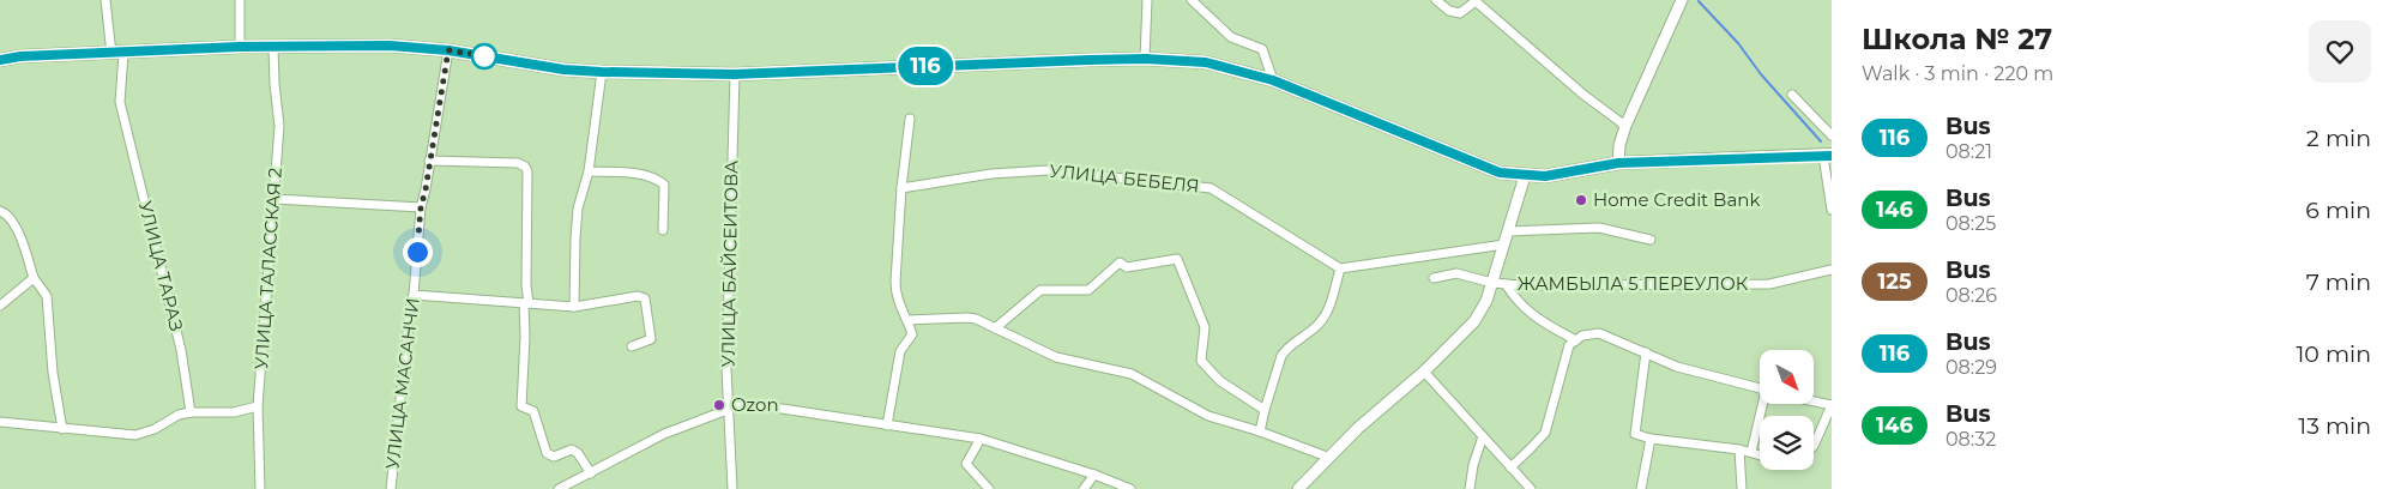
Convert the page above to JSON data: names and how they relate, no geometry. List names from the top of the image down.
{
  "streets": {
    "street": [
      "УЛИЦА БЕБЕЛЯ",
      "УЛИЦА БАЙСЕИТОВА",
      "УЛИЦА ТАРАЗ",
      "УЛИЦА ТАЛАССКАЯ 2",
      "ЖАМБЫЛА 5 ПЕРЕУЛОК",
      "УЛИЦА МАСАНЧИ"
    ]
  },
  "places": ["Home Credit Bank", "Ozon"],
  "lines": ["bus line 116"],
  "north": "bottom right",
  "page": {
    "on_map": "116",
    "heading": ["Школа № 27", "Walk · 3 min · 220 m"],
    "list": [
      {
        "mark": "116",
        "name": "Bus",
        "note": "08:21",
        "value": "2 min"
      },
      {
        "mark": "146",
        "name": "Bus",
        "note": "08:25",
        "value": "6 min"
      },
      {
        "mark": "125",
        "name": "Bus",
        "note": "08:26",
        "value": "7 min"
      },
      {
        "mark": "116",
        "name": "Bus",
        "note": "08:29",
        "value": "10 min"
      },
      {
        "mark": "146",
        "name": "Bus",
        "note": "08:32",
        "value": "13 min"
      }
    ]
  }
}
